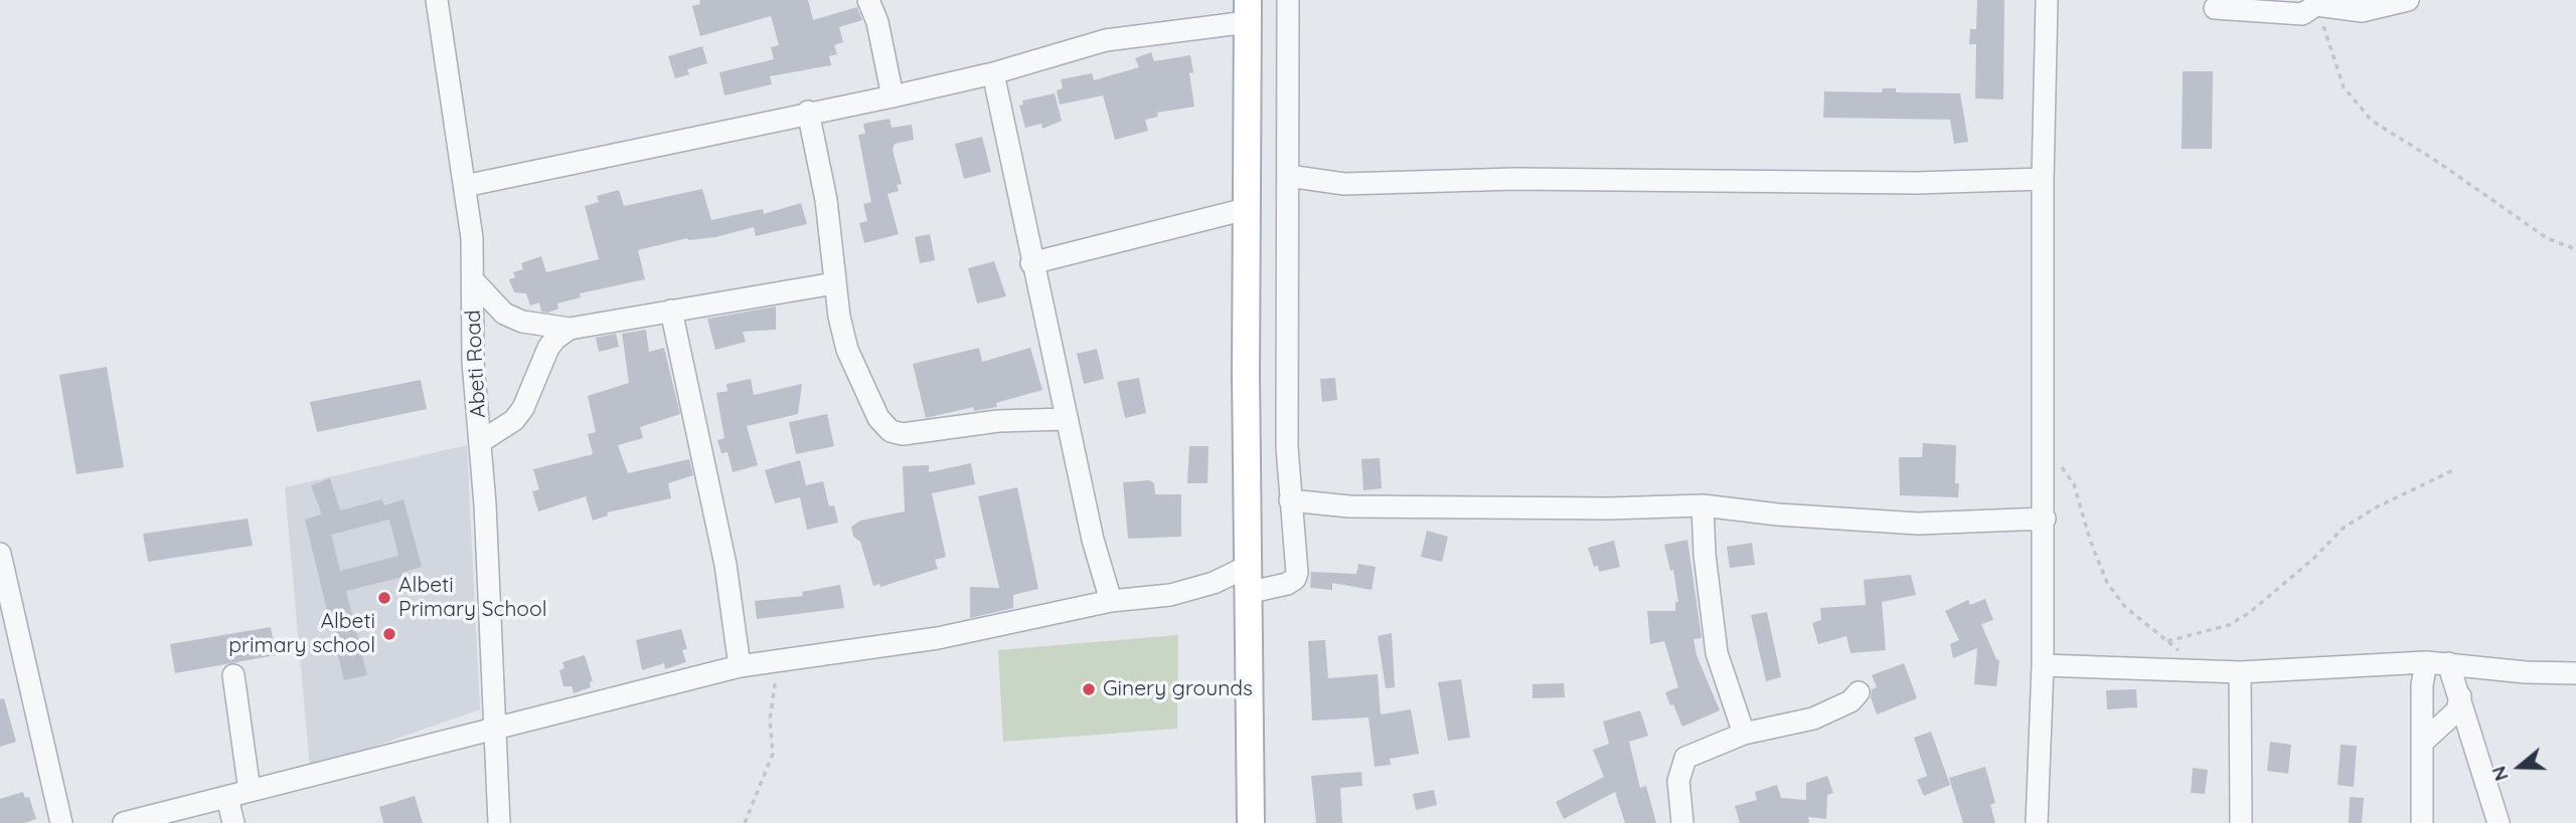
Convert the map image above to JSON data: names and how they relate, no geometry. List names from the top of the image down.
{
  "streets": {
    "street": ["Abeti Road"]
  },
  "places": ["Albeti Primary School", "Albeti primary school", "Ginery grounds"],
  "north": "left"
}
